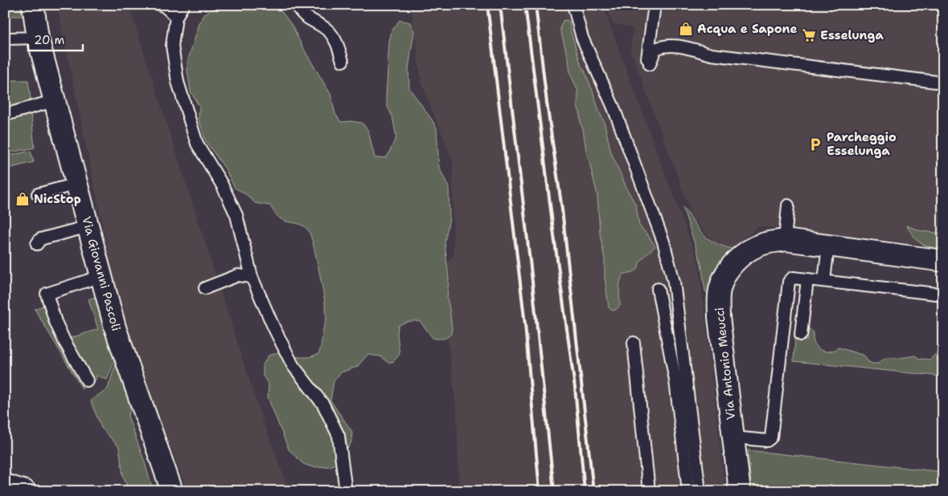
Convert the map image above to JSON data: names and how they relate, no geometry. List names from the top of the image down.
{
  "streets": {
    "street": ["Via Giovanni Pascoli", "Via Antonio Meucci"]
  },
  "places": {
    "shop": ["Acqua e Sapone", "NicStop"],
    "supermarket": ["Esselunga"],
    "parking": ["Parcheggio Esselunga"]
  },
  "scale_bar": "20 m"
}
